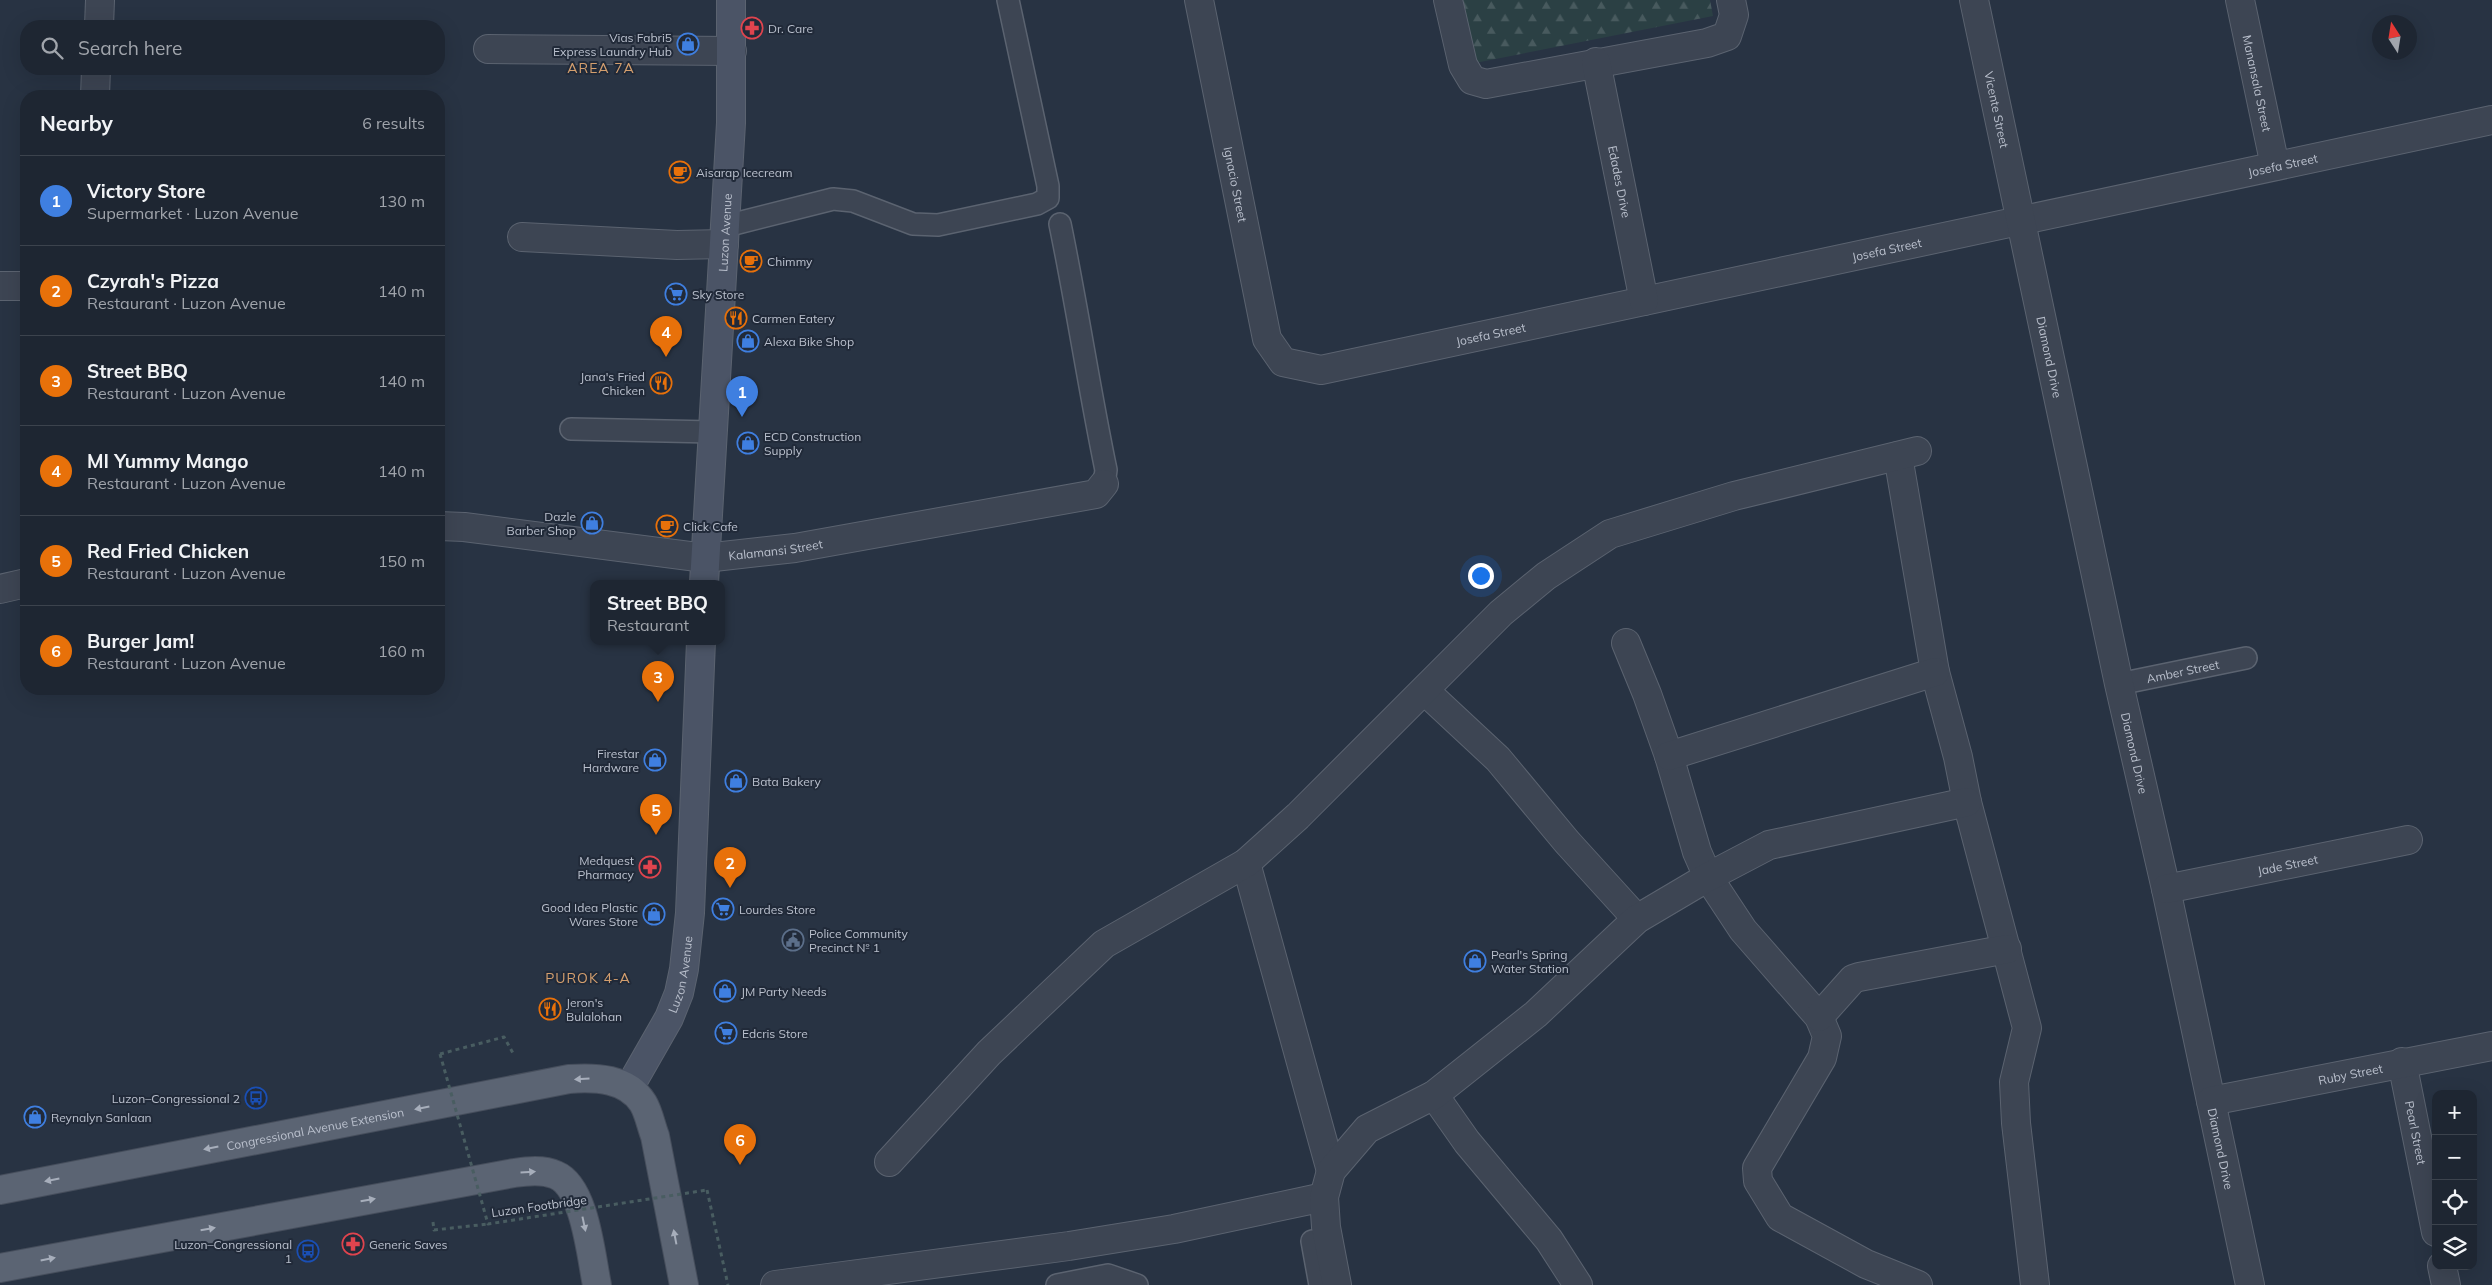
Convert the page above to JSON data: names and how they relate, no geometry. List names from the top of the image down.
{
  "streets": {
    "main road": ["Luzon Avenue", "Congressional Avenue Extension"],
    "street": [
      "Manansala Street",
      "Vicente Street",
      "Josefa Street",
      "Edades Drive",
      "Ignacio Street",
      "Diamond Drive",
      "Kalamansi Street",
      "Jade Street",
      "Ruby Street",
      "Pearl Street"
    ],
    "lane": ["Amber Street"],
    "path": ["Luzon Footbridge"]
  },
  "crossings": [
    ["Manansala Street", "Josefa Street"],
    ["Vicente Street", "Josefa Street"],
    ["Vicente Street", "Diamond Drive"],
    ["Josefa Street", "Edades Drive"],
    ["Josefa Street", "Ignacio Street"],
    ["Josefa Street", "Diamond Drive"],
    ["Luzon Avenue", "Kalamansi Street"],
    ["Luzon Avenue", "Congressional Avenue Extension"],
    ["Diamond Drive", "Amber Street"],
    ["Diamond Drive", "Jade Street"],
    ["Diamond Drive", "Ruby Street"],
    ["Ruby Street", "Pearl Street"]
  ],
  "one_way": ["Congressional Avenue Extension"],
  "districts": ["AREA 7A", "PUROK 4-A"],
  "places": {
    "pharmacy": ["Dr. Care", "Medquest Pharmacy", "Generic Saves"],
    "shop": [
      "Vias Fabri5 Express Laundry Hub",
      "Alexa Bike Shop",
      "ECD Construction Supply",
      "Dazle Barber Shop",
      "Firestar Hardware",
      "Bata Bakery",
      "Good Idea Plastic Wares Store",
      "Pearl's Spring Water Station",
      "JM Party Needs",
      "Reynalyn Sanlaan"
    ],
    "cafe": ["Aisarap Icecream", "Chimmy", "Click Cafe"],
    "supermarket": ["Sky Store", "Lourdes Store", "Edcris Store"],
    "restaurant": ["Carmen Eatery", "Jana's Fried Chicken", "Jeron's Bulalohan"],
    "public building": ["Police Community Precinct № 1"],
    "bus stop": ["Luzon–Congressional 2", "Luzon–Congressional 1"]
  },
  "north": "top",
  "page": {
    "search": "Search here",
    "heading": ["Nearby", "6 results"],
    "list": [
      {
        "mark": "1",
        "name": "Victory Store",
        "note": "Supermarket · Luzon Avenue",
        "value": "130 m"
      },
      {
        "mark": "2",
        "name": "Czyrah's Pizza",
        "note": "Restaurant · Luzon Avenue",
        "value": "140 m"
      },
      {
        "mark": "3",
        "name": "Street BBQ",
        "note": "Restaurant · Luzon Avenue",
        "value": "140 m"
      },
      {
        "mark": "4",
        "name": "MI Yummy Mango",
        "note": "Restaurant · Luzon Avenue",
        "value": "140 m"
      },
      {
        "mark": "5",
        "name": "Red Fried Chicken",
        "note": "Restaurant · Luzon Avenue",
        "value": "150 m"
      },
      {
        "mark": "6",
        "name": "Burger Jam!",
        "note": "Restaurant · Luzon Avenue",
        "value": "160 m"
      }
    ],
    "pins": [
      "4",
      "1",
      "3",
      "5",
      "2",
      "6"
    ],
    "popup": ["Street BBQ", "Restaurant"],
    "map_buttons": ["+", "−"]
  }
}
